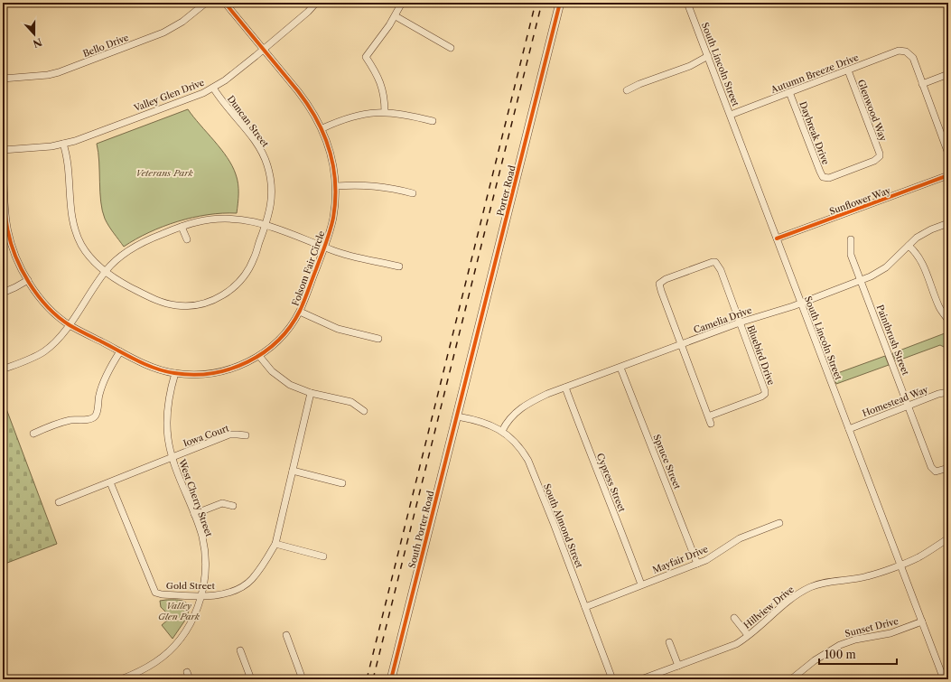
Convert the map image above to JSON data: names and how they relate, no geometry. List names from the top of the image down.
{
  "streets": {
    "street": [
      "Bello Drive",
      "South Lincoln Street",
      "Autumn Breeze Drive",
      "Valley Glen Drive",
      "Glenwood Way",
      "Duncan Street",
      "Daybreak Drive",
      "Porter Road",
      "Sunflower Way",
      "Folsom Fair Circle",
      "Camelia Drive",
      "Paintbrush Street",
      "Bluebird Drive",
      "Homestead Way",
      "Iowa Court",
      "Spruce Street",
      "Cypress Street",
      "West Cherry Street",
      "South Almond Street",
      "South Porter Road",
      "Mayfair Drive",
      "Gold Street",
      "Hillview Drive",
      "Sunset Drive"
    ]
  },
  "crossings": [
    ["South Lincoln Street", "Autumn Breeze Drive"],
    ["South Lincoln Street", "Sunflower Way"],
    ["South Lincoln Street", "Camelia Drive"],
    ["South Lincoln Street", "Homestead Way"],
    ["South Lincoln Street", "Hillview Drive"],
    ["South Lincoln Street", "Sunset Drive"],
    ["Autumn Breeze Drive", "Glenwood Way"],
    ["Autumn Breeze Drive", "Daybreak Drive"],
    ["Valley Glen Drive", "Duncan Street"],
    ["Valley Glen Drive", "Folsom Fair Circle"],
    ["Glenwood Way", "Daybreak Drive"],
    ["Porter Road", "South Porter Road"],
    ["Folsom Fair Circle", "West Cherry Street"],
    ["Camelia Drive", "Paintbrush Street"],
    ["Camelia Drive", "Bluebird Drive"],
    ["Camelia Drive", "Spruce Street"],
    ["Camelia Drive", "Cypress Street"],
    ["Camelia Drive", "South Almond Street"],
    ["Paintbrush Street", "Homestead Way"],
    ["Iowa Court", "West Cherry Street"],
    ["Iowa Court", "Gold Street"],
    ["Spruce Street", "Mayfair Drive"],
    ["Cypress Street", "Mayfair Drive"],
    ["West Cherry Street", "Gold Street"],
    ["South Almond Street", "South Porter Road"],
    ["South Almond Street", "Mayfair Drive"]
  ],
  "parks": ["Veterans Park", "Valley Glen Park"],
  "scale_bar": "100 m",
  "north": "bottom"
}
